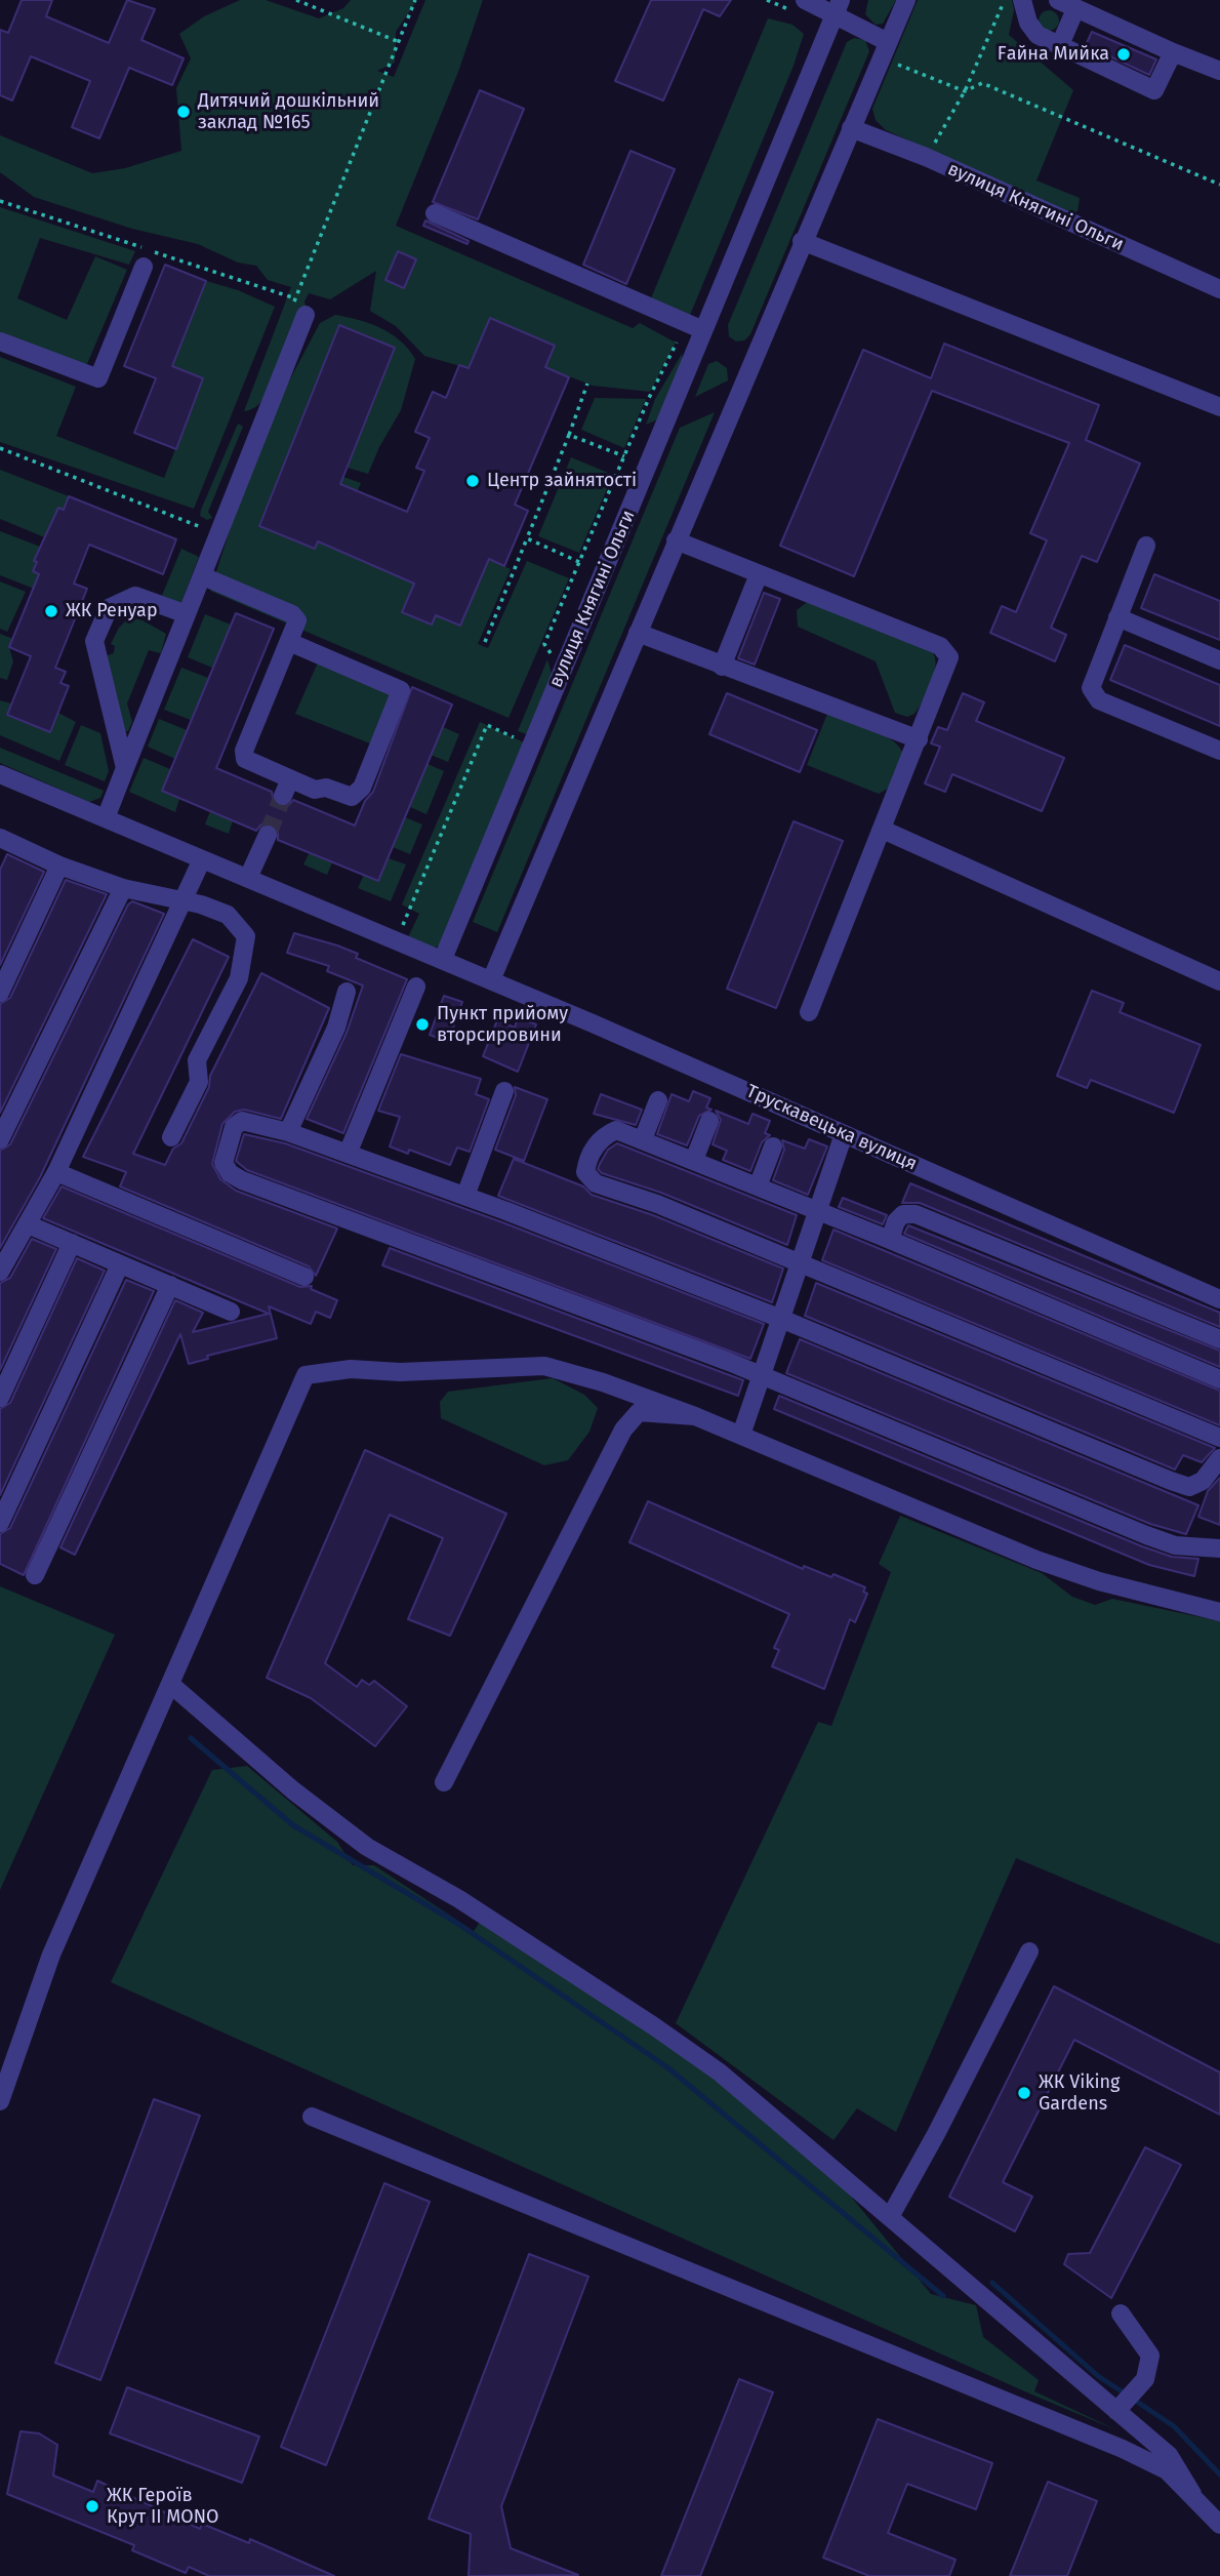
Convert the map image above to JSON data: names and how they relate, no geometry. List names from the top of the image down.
{
  "streets": {
    "street": ["вулиця Княгині Ольги", "Трускавецька вулиця"]
  },
  "crossings": [
    ["вулиця Княгині Ольги", "Трускавецька вулиця"]
  ],
  "places": [
    "Fайна Мийка",
    "Дитячий дошкільний заклад №165",
    "Центр зайнятості",
    "ЖК Ренуар",
    "Пункт прийому вторсировини",
    "ЖК Viking Gardens",
    "ЖК Героїв Крут ІІ MONO"
  ]
}
